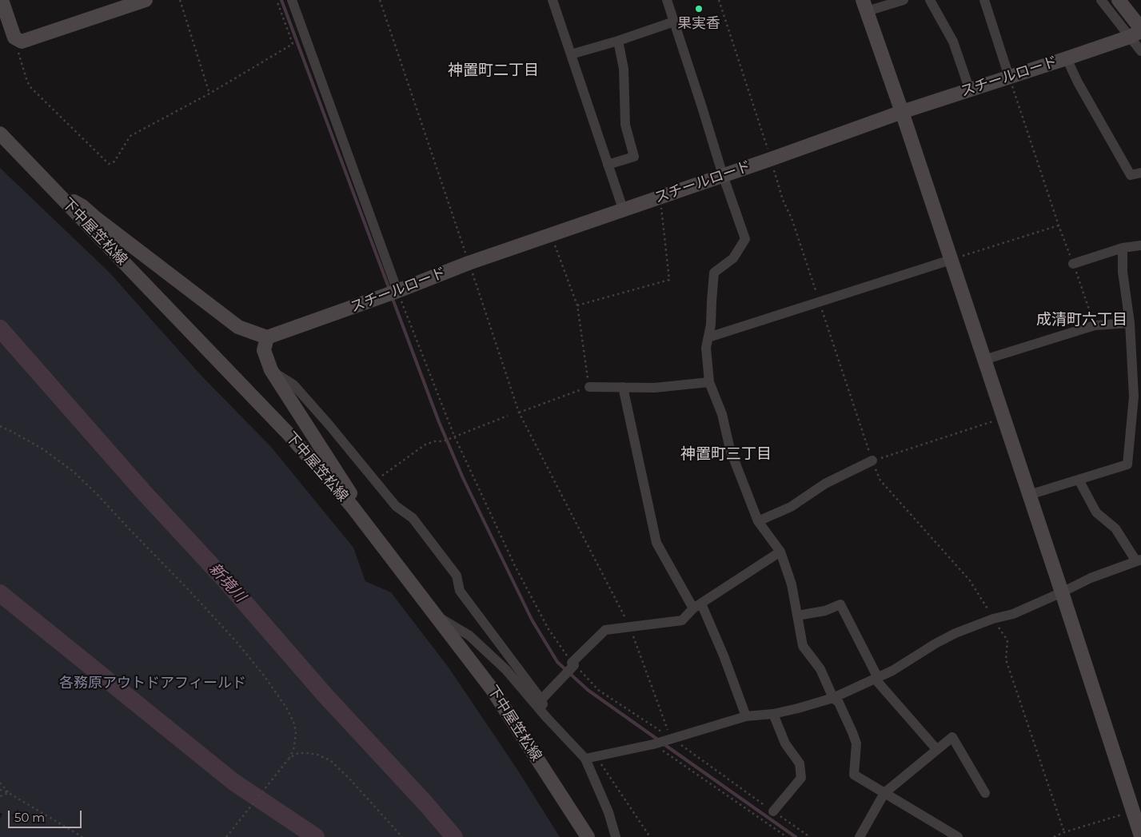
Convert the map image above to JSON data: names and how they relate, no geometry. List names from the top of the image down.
{
  "streets": {
    "street": ["スチールロード", "下中屋笠松線"]
  },
  "districts": ["神置町二丁目", "成清町六丁目", "神置町三丁目"],
  "water": ["新境川"],
  "parks": ["各務原アウトドアフィールド"],
  "places": ["果実香"],
  "scale_bar": "50 m"
}
